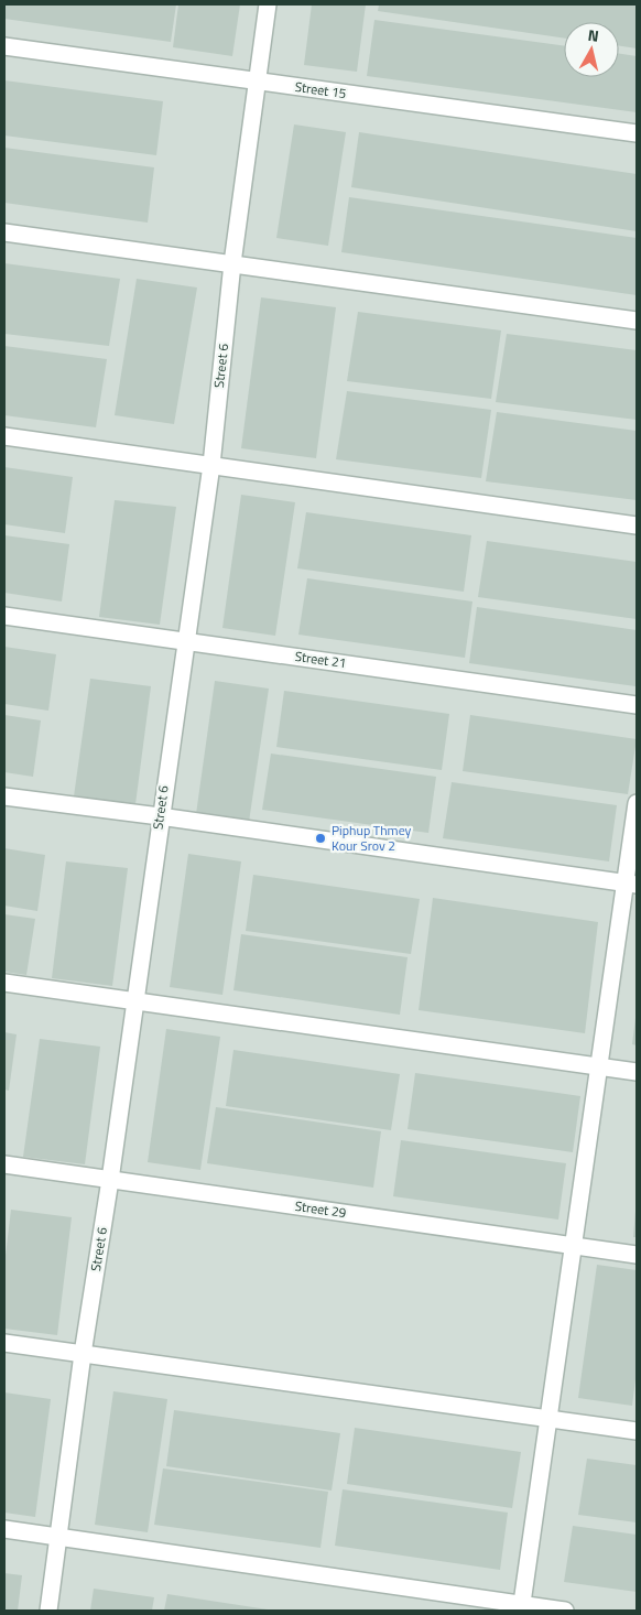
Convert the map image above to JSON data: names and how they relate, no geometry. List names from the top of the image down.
{
  "streets": {
    "street": [
      "Street 15",
      "Street 6",
      "Street 21",
      "Street 29"
    ]
  },
  "crossings": [
    ["Street 15", "Street 6"],
    ["Street 6", "Street 21"],
    ["Street 6", "Street 29"]
  ],
  "places": ["Piphup Thmey Kour Srov 2"],
  "north": "top"
}
